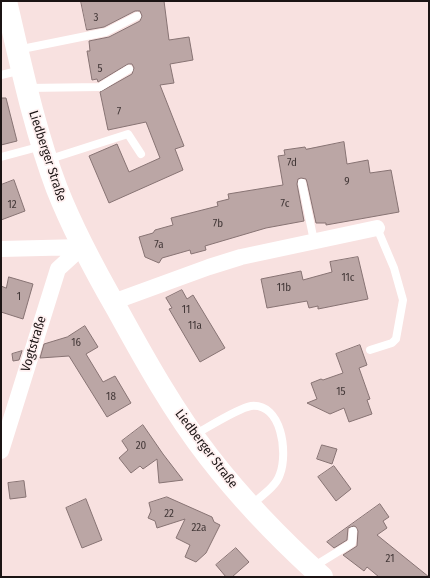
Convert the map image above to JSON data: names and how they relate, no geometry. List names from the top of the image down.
{
  "streets": {
    "main road": ["Liedberger Straße"],
    "street": ["Vogtstraße"]
  },
  "crossings": [
    ["Liedberger Straße", "Vogtstraße"]
  ],
  "house_numbers": [
    "3",
    "5",
    "7",
    "7d",
    "9",
    "7c",
    "12",
    "7b",
    "7a",
    "11c",
    "11b",
    "1",
    "11",
    "11a",
    "16",
    "15",
    "18",
    "20",
    "22",
    "22a",
    "21"
  ]
}
